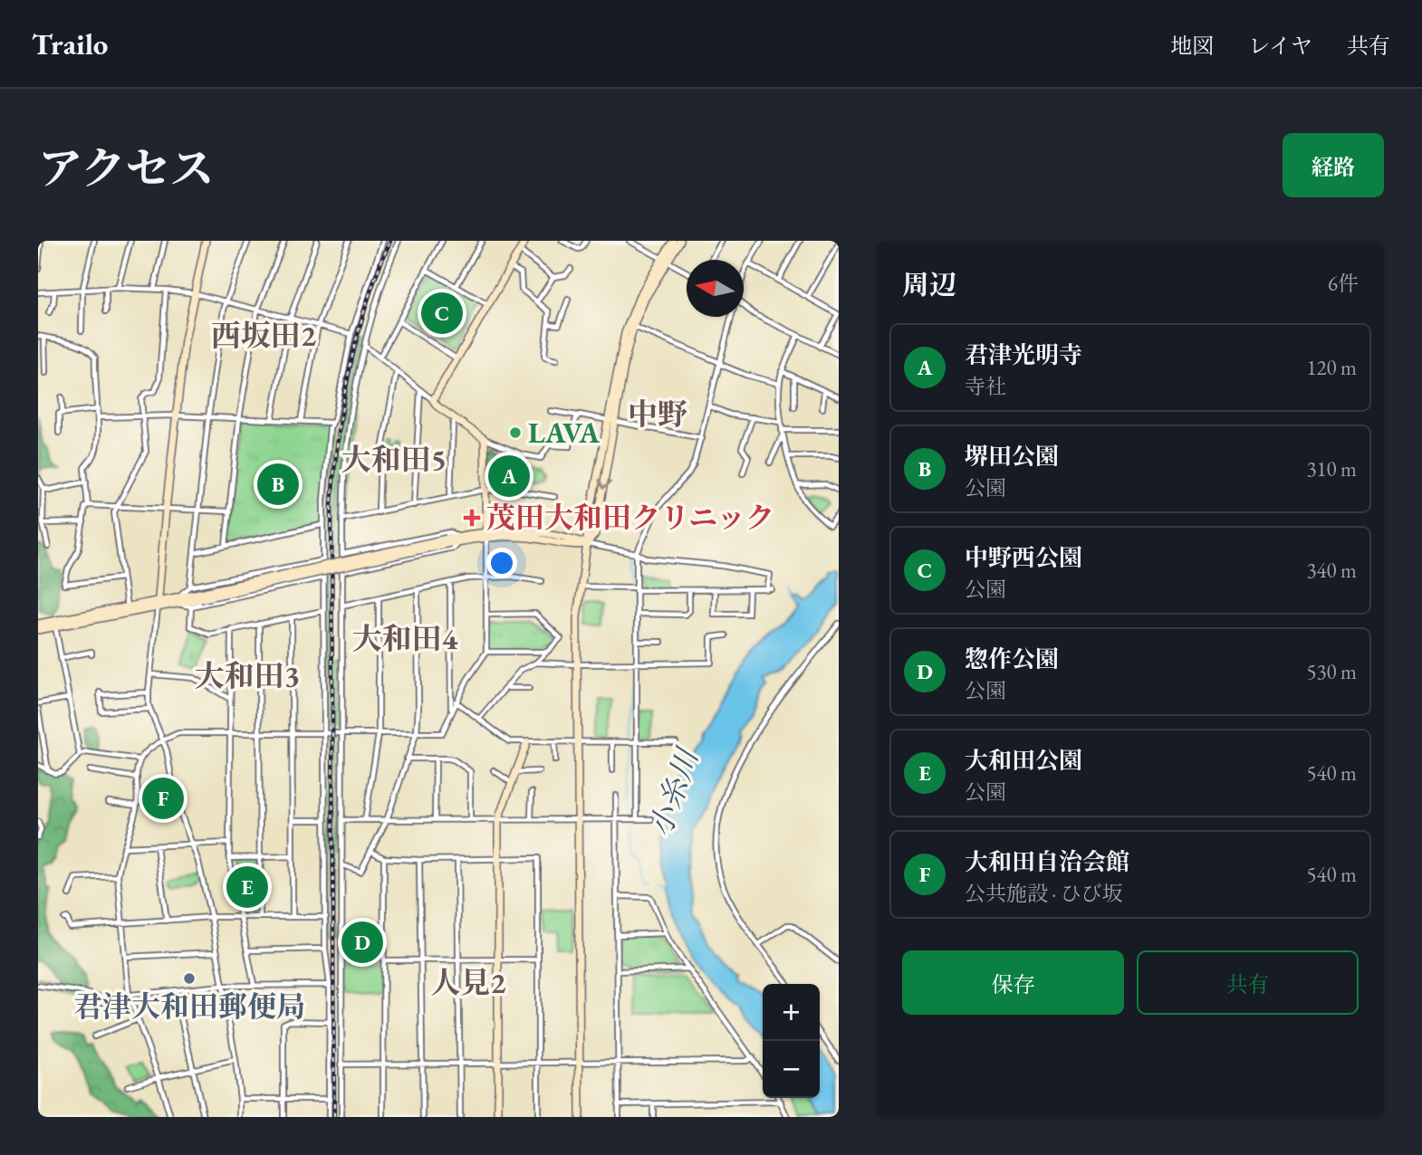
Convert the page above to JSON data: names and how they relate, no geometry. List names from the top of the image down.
{
  "districts": [
    "西坂田2",
    "中野",
    "大和田5",
    "大和田4",
    "大和田3",
    "人見2"
  ],
  "water": ["小糸川"],
  "places": {
    "other": ["LAVA", "君津大和田郵便局"],
    "health": ["茂田大和田クリニック"]
  },
  "north": "left",
  "page": {
    "header": "Trailo",
    "nav": ["地図", "レイヤ", "共有"],
    "title": "アクセス",
    "buttons": [
      "経路",
      ["保存", "共有"]
    ],
    "heading": ["周辺", "6件"],
    "pins": [
      "C",
      "A",
      "B",
      "F",
      "E",
      "D"
    ],
    "list": [
      {
        "mark": "A",
        "name": "君津光明寺",
        "note": "寺社",
        "value": "120 m"
      },
      {
        "mark": "B",
        "name": "堺田公園",
        "note": "公園",
        "value": "310 m"
      },
      {
        "mark": "C",
        "name": "中野西公園",
        "note": "公園",
        "value": "340 m"
      },
      {
        "mark": "D",
        "name": "惣作公園",
        "note": "公園",
        "value": "530 m"
      },
      {
        "mark": "E",
        "name": "大和田公園",
        "note": "公園",
        "value": "540 m"
      },
      {
        "mark": "F",
        "name": "大和田自治会館",
        "note": "公共施設 · ひび坂",
        "value": "540 m"
      }
    ],
    "map_buttons": ["+", "−"]
  }
}
